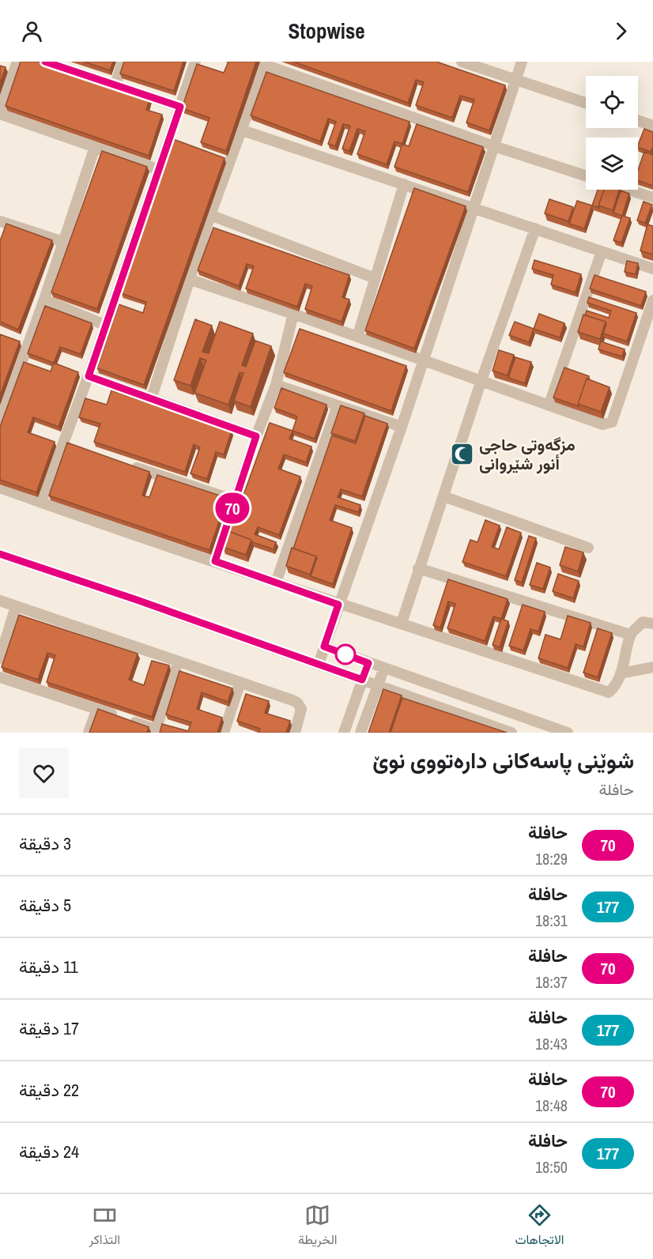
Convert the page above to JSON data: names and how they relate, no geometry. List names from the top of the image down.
{
  "places": {
    "mosque": ["مزگەوتی حاجی أنور شێروانی"]
  },
  "lines": ["bus line 70"],
  "page": {
    "header": "Stopwise",
    "on_map": "70",
    "heading": ["شوێنی پاسەکانی دارەتووی نوێ", "حافلة"],
    "list": [
      {
        "mark": "70",
        "name": "حافلة",
        "note": "18:29",
        "value": "3 دقيقة"
      },
      {
        "mark": "177",
        "name": "حافلة",
        "note": "18:31",
        "value": "5 دقيقة"
      },
      {
        "mark": "70",
        "name": "حافلة",
        "note": "18:37",
        "value": "11 دقيقة"
      },
      {
        "mark": "177",
        "name": "حافلة",
        "note": "18:43",
        "value": "17 دقيقة"
      },
      {
        "mark": "70",
        "name": "حافلة",
        "note": "18:48",
        "value": "22 دقيقة"
      },
      {
        "mark": "177",
        "name": "حافلة",
        "note": "18:50",
        "value": "24 دقيقة"
      }
    ],
    "tabs": ["الاتجاهات", "الخريطة", "التذاكر"]
  }
}
